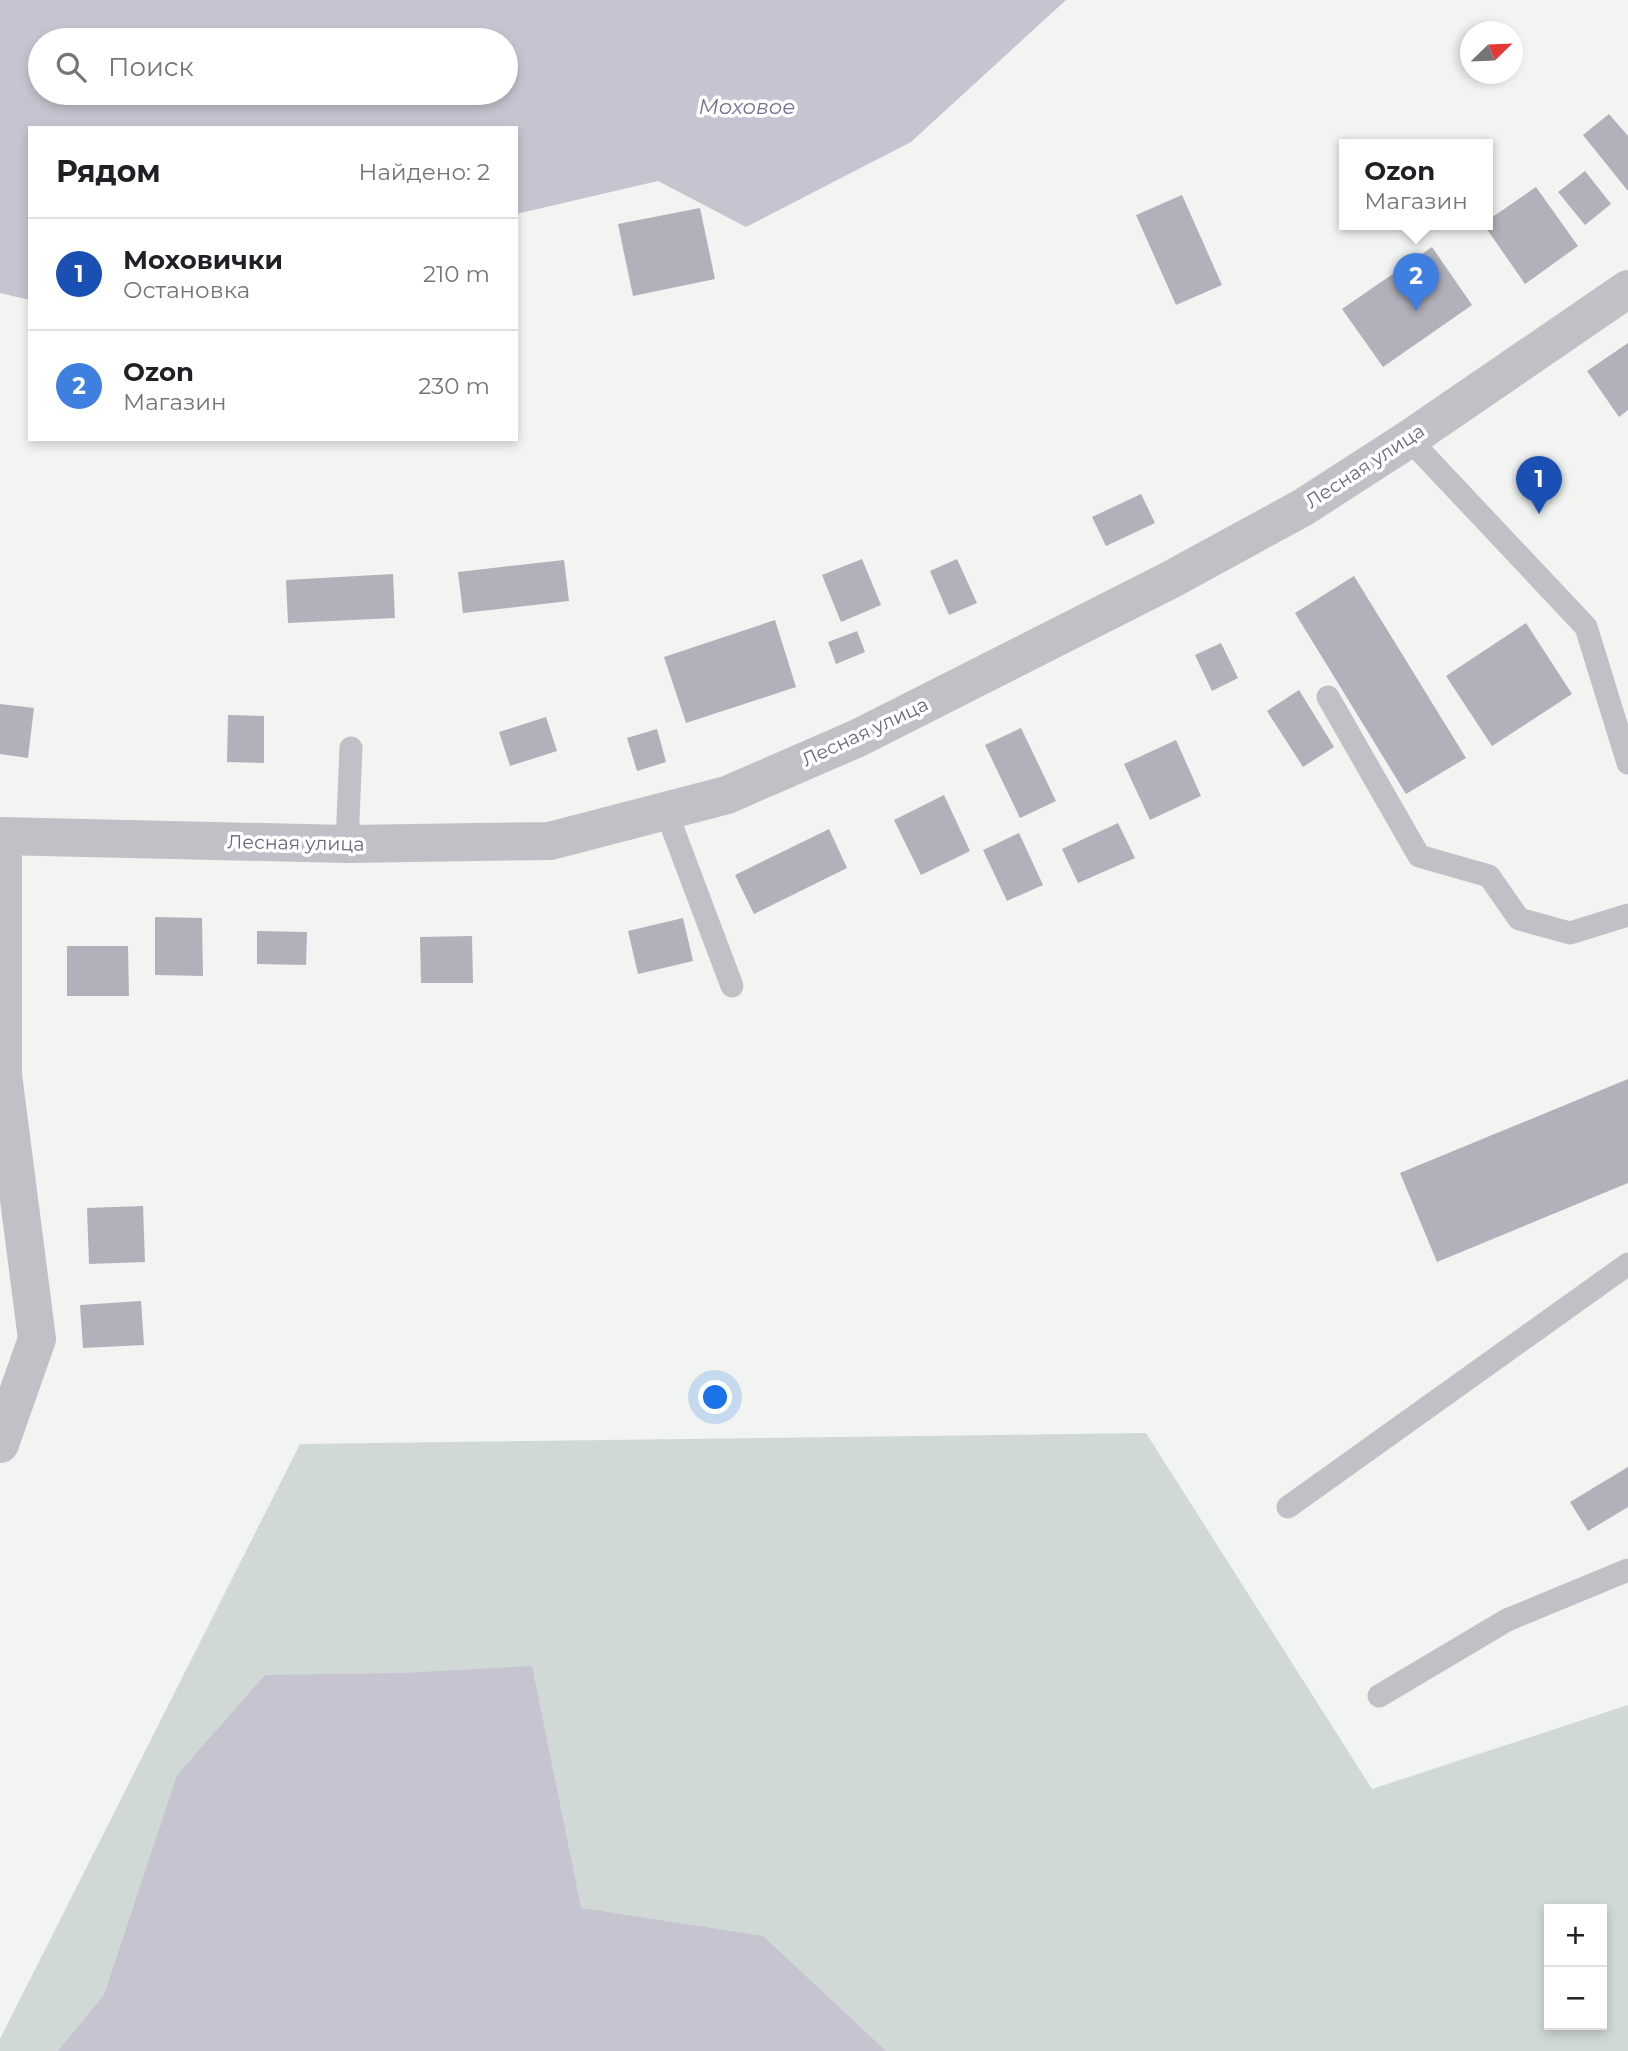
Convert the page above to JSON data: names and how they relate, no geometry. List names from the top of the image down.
{
  "streets": {
    "street": ["Лесная улица"]
  },
  "water": ["Моховое"],
  "north": "top right",
  "page": {
    "search": "Поиск",
    "heading": ["Рядом", "Найдено: 2"],
    "popup": ["Ozon", "Магазин"],
    "list": [
      {
        "mark": "1",
        "name": "Моховички",
        "note": "Остановка",
        "value": "210 m"
      },
      {
        "mark": "2",
        "name": "Ozon",
        "note": "Магазин",
        "value": "230 m"
      }
    ],
    "pins": ["2", "1"],
    "map_buttons": ["+", "−"]
  }
}
